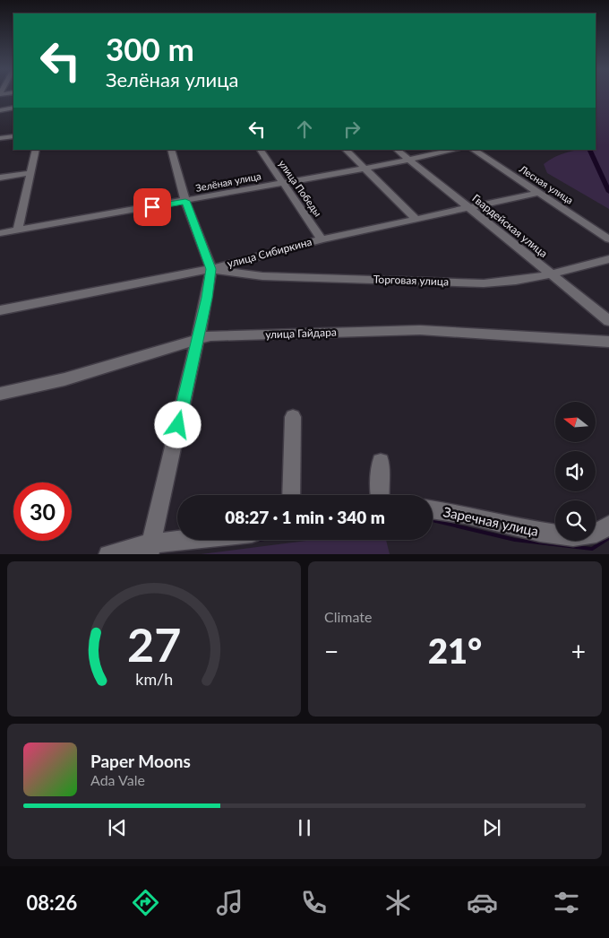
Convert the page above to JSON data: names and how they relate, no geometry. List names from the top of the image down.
{
  "streets": {
    "street": [
      "Зелёная улица",
      "Лесная улица",
      "улица Победы",
      "Гвардейская улица",
      "улица Сибиркина",
      "Торговая улица",
      "улица Гайдара",
      "Заречная улица"
    ]
  },
  "crossings": [
    ["Зелёная улица", "улица Победы"],
    ["Зелёная улица", "Гвардейская улица"],
    ["Лесная улица", "улица Сибиркина"],
    ["улица Победы", "улица Сибиркина"],
    ["Гвардейская улица", "улица Сибиркина"],
    ["Гвардейская улица", "Торговая улица"],
    ["улица Сибиркина", "Торговая улица"]
  ],
  "north": "left",
  "page": {
    "turn": ["300 m", "Зелёная улица"],
    "limit": "30",
    "trip": "08:27 · 1 min · 340 m",
    "tile": "Climate",
    "heat": ["−", "21°", "+"],
    "song": ["Paper Moons", "Ada Vale"],
    "tabs": "08:26",
    "gauge": ["27", "km/h"]
  }
}
